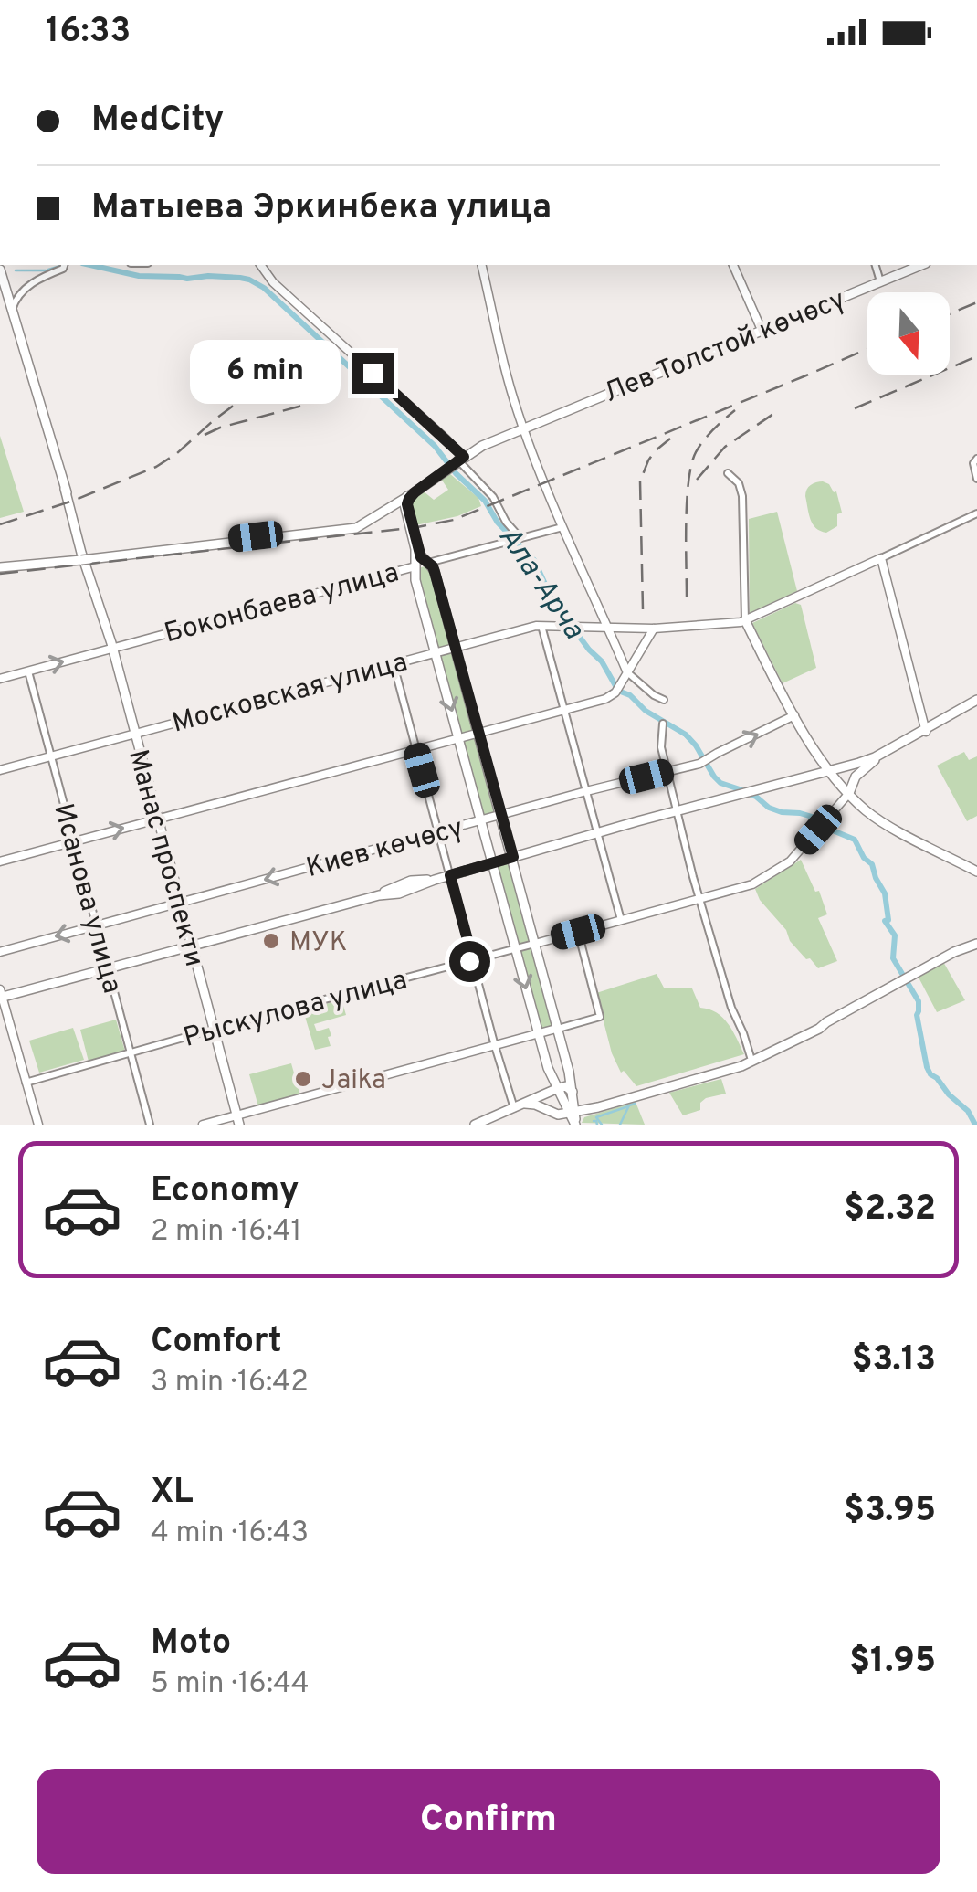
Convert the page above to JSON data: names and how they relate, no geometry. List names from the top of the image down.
{
  "streets": {
    "main road": [
      "Лев Толстой көчөсү",
      "Боконбаева улица",
      "Московская улица",
      "Киев көчөсү",
      "Манас проспекти",
      "Рыскулова улица"
    ],
    "street": ["Исанова улица"]
  },
  "crossings": [
    ["Боконбаева улица", "Манас проспекти"],
    ["Боконбаева улица", "Исанова улица"],
    ["Московская улица", "Манас проспекти"],
    ["Московская улица", "Исанова улица"],
    ["Киев көчөсү", "Манас проспекти"],
    ["Киев көчөсү", "Исанова улица"],
    ["Манас проспекти", "Рыскулова улица"],
    ["Исанова улица", "Рыскулова улица"]
  ],
  "water": ["Ала-Арча"],
  "places": ["МУК", "Jaika"],
  "north": "bottom",
  "page": {
    "status": "16:33",
    "banner": ["MedCity", "Матыева Эркинбека улица"],
    "bubble": "6 min",
    "list": [
      {
        "name": "Economy",
        "note": "2 min · 16:41",
        "value": "$2.32"
      },
      {
        "name": "Comfort",
        "note": "3 min · 16:42",
        "value": "$3.13"
      },
      {
        "name": "XL",
        "note": "4 min · 16:43",
        "value": "$3.95"
      },
      {
        "name": "Moto",
        "note": "5 min · 16:44",
        "value": "$1.95"
      }
    ],
    "buttons": "Confirm"
  }
}
